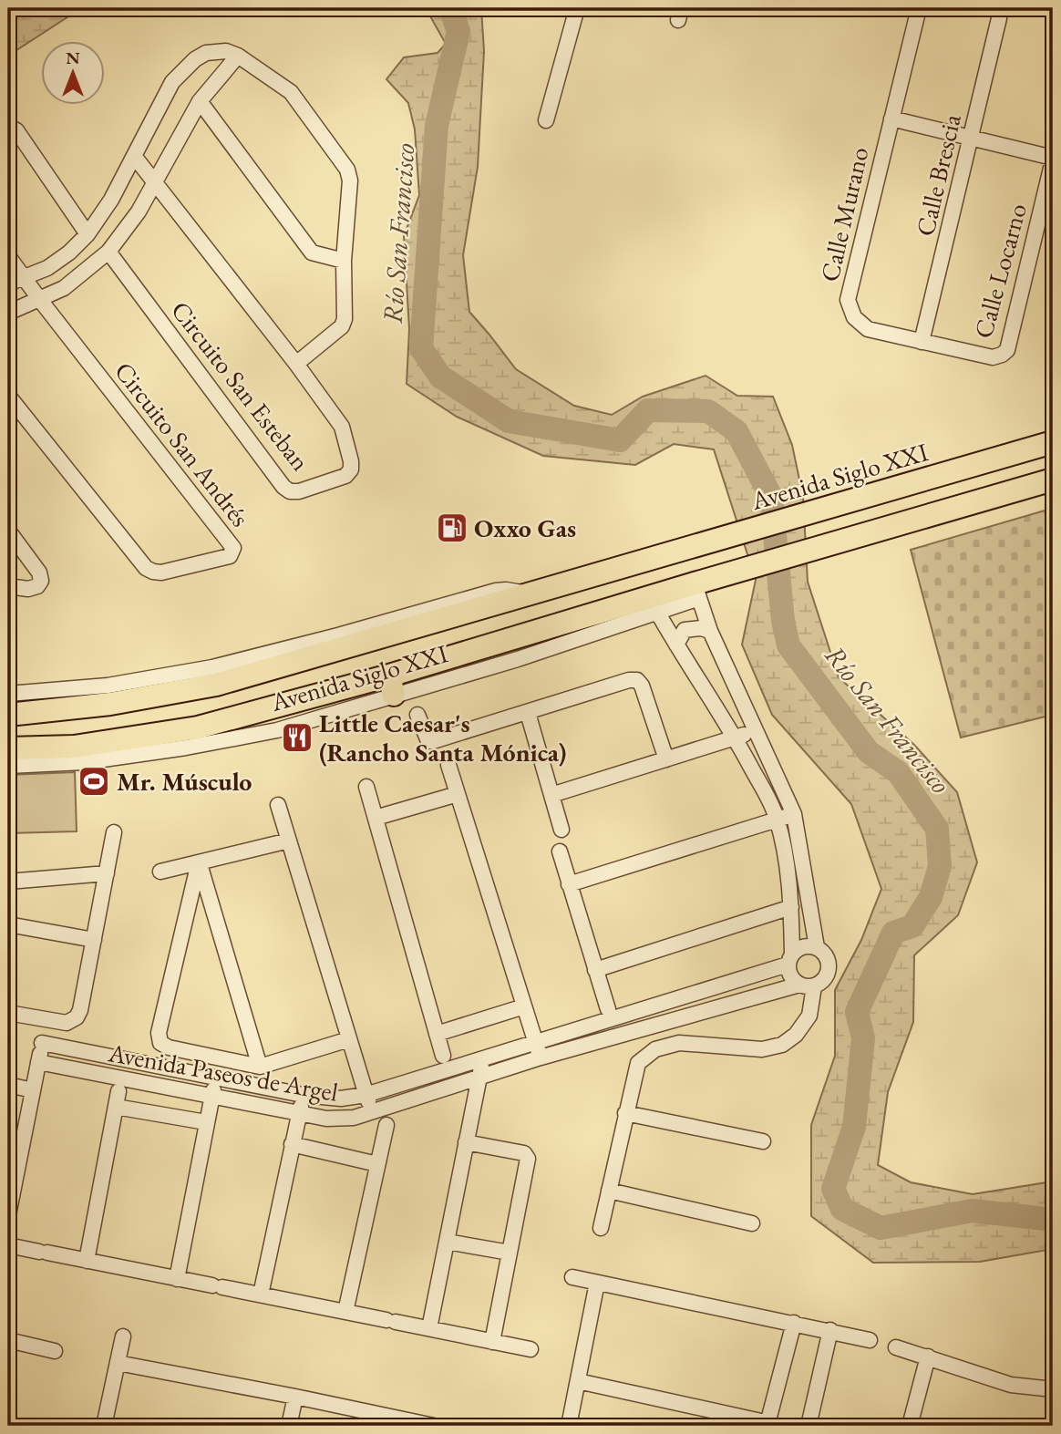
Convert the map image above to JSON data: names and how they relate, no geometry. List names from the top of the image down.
{
  "streets": {
    "highway": ["Avenida Siglo XXI"],
    "street": [
      "Calle Brescia",
      "Calle Murano",
      "Calle Locarno",
      "Circuito San Esteban",
      "Circuito San Andrés",
      "Avenida Paseos de Argel"
    ]
  },
  "crossings": [
    ["Calle Brescia", "Calle Murano"],
    ["Calle Murano", "Calle Locarno"]
  ],
  "water": ["Río San Francisco"],
  "places": {
    "fuel station": ["Oxxo Gas"],
    "restaurant": ["Little Caesar's (Rancho Santa Mónica)"],
    "sports": ["Mr. Músculo"]
  },
  "north": "top"
}
